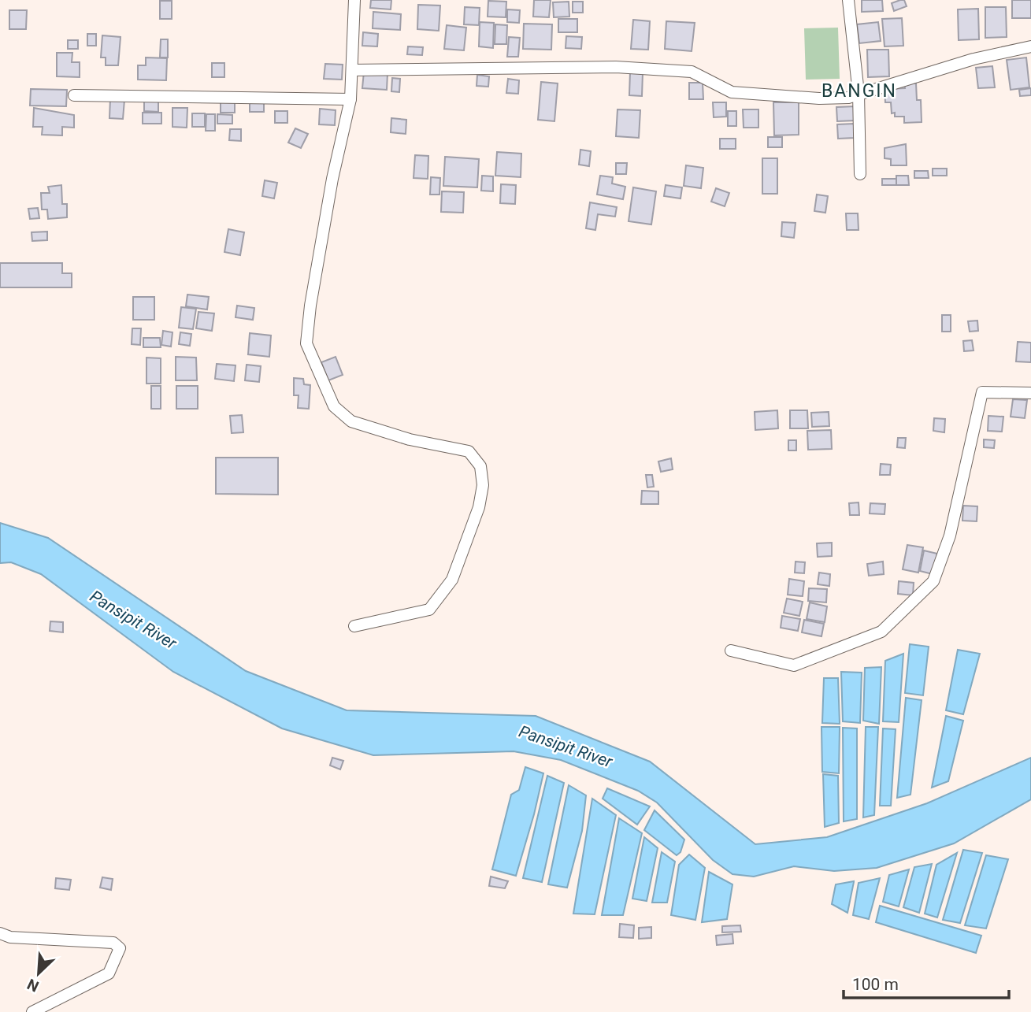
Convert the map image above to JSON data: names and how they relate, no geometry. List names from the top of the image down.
{
  "districts": ["BANGIN"],
  "water": ["Pansipit River"],
  "scale_bar": "100 m",
  "north": "bottom left"
}
